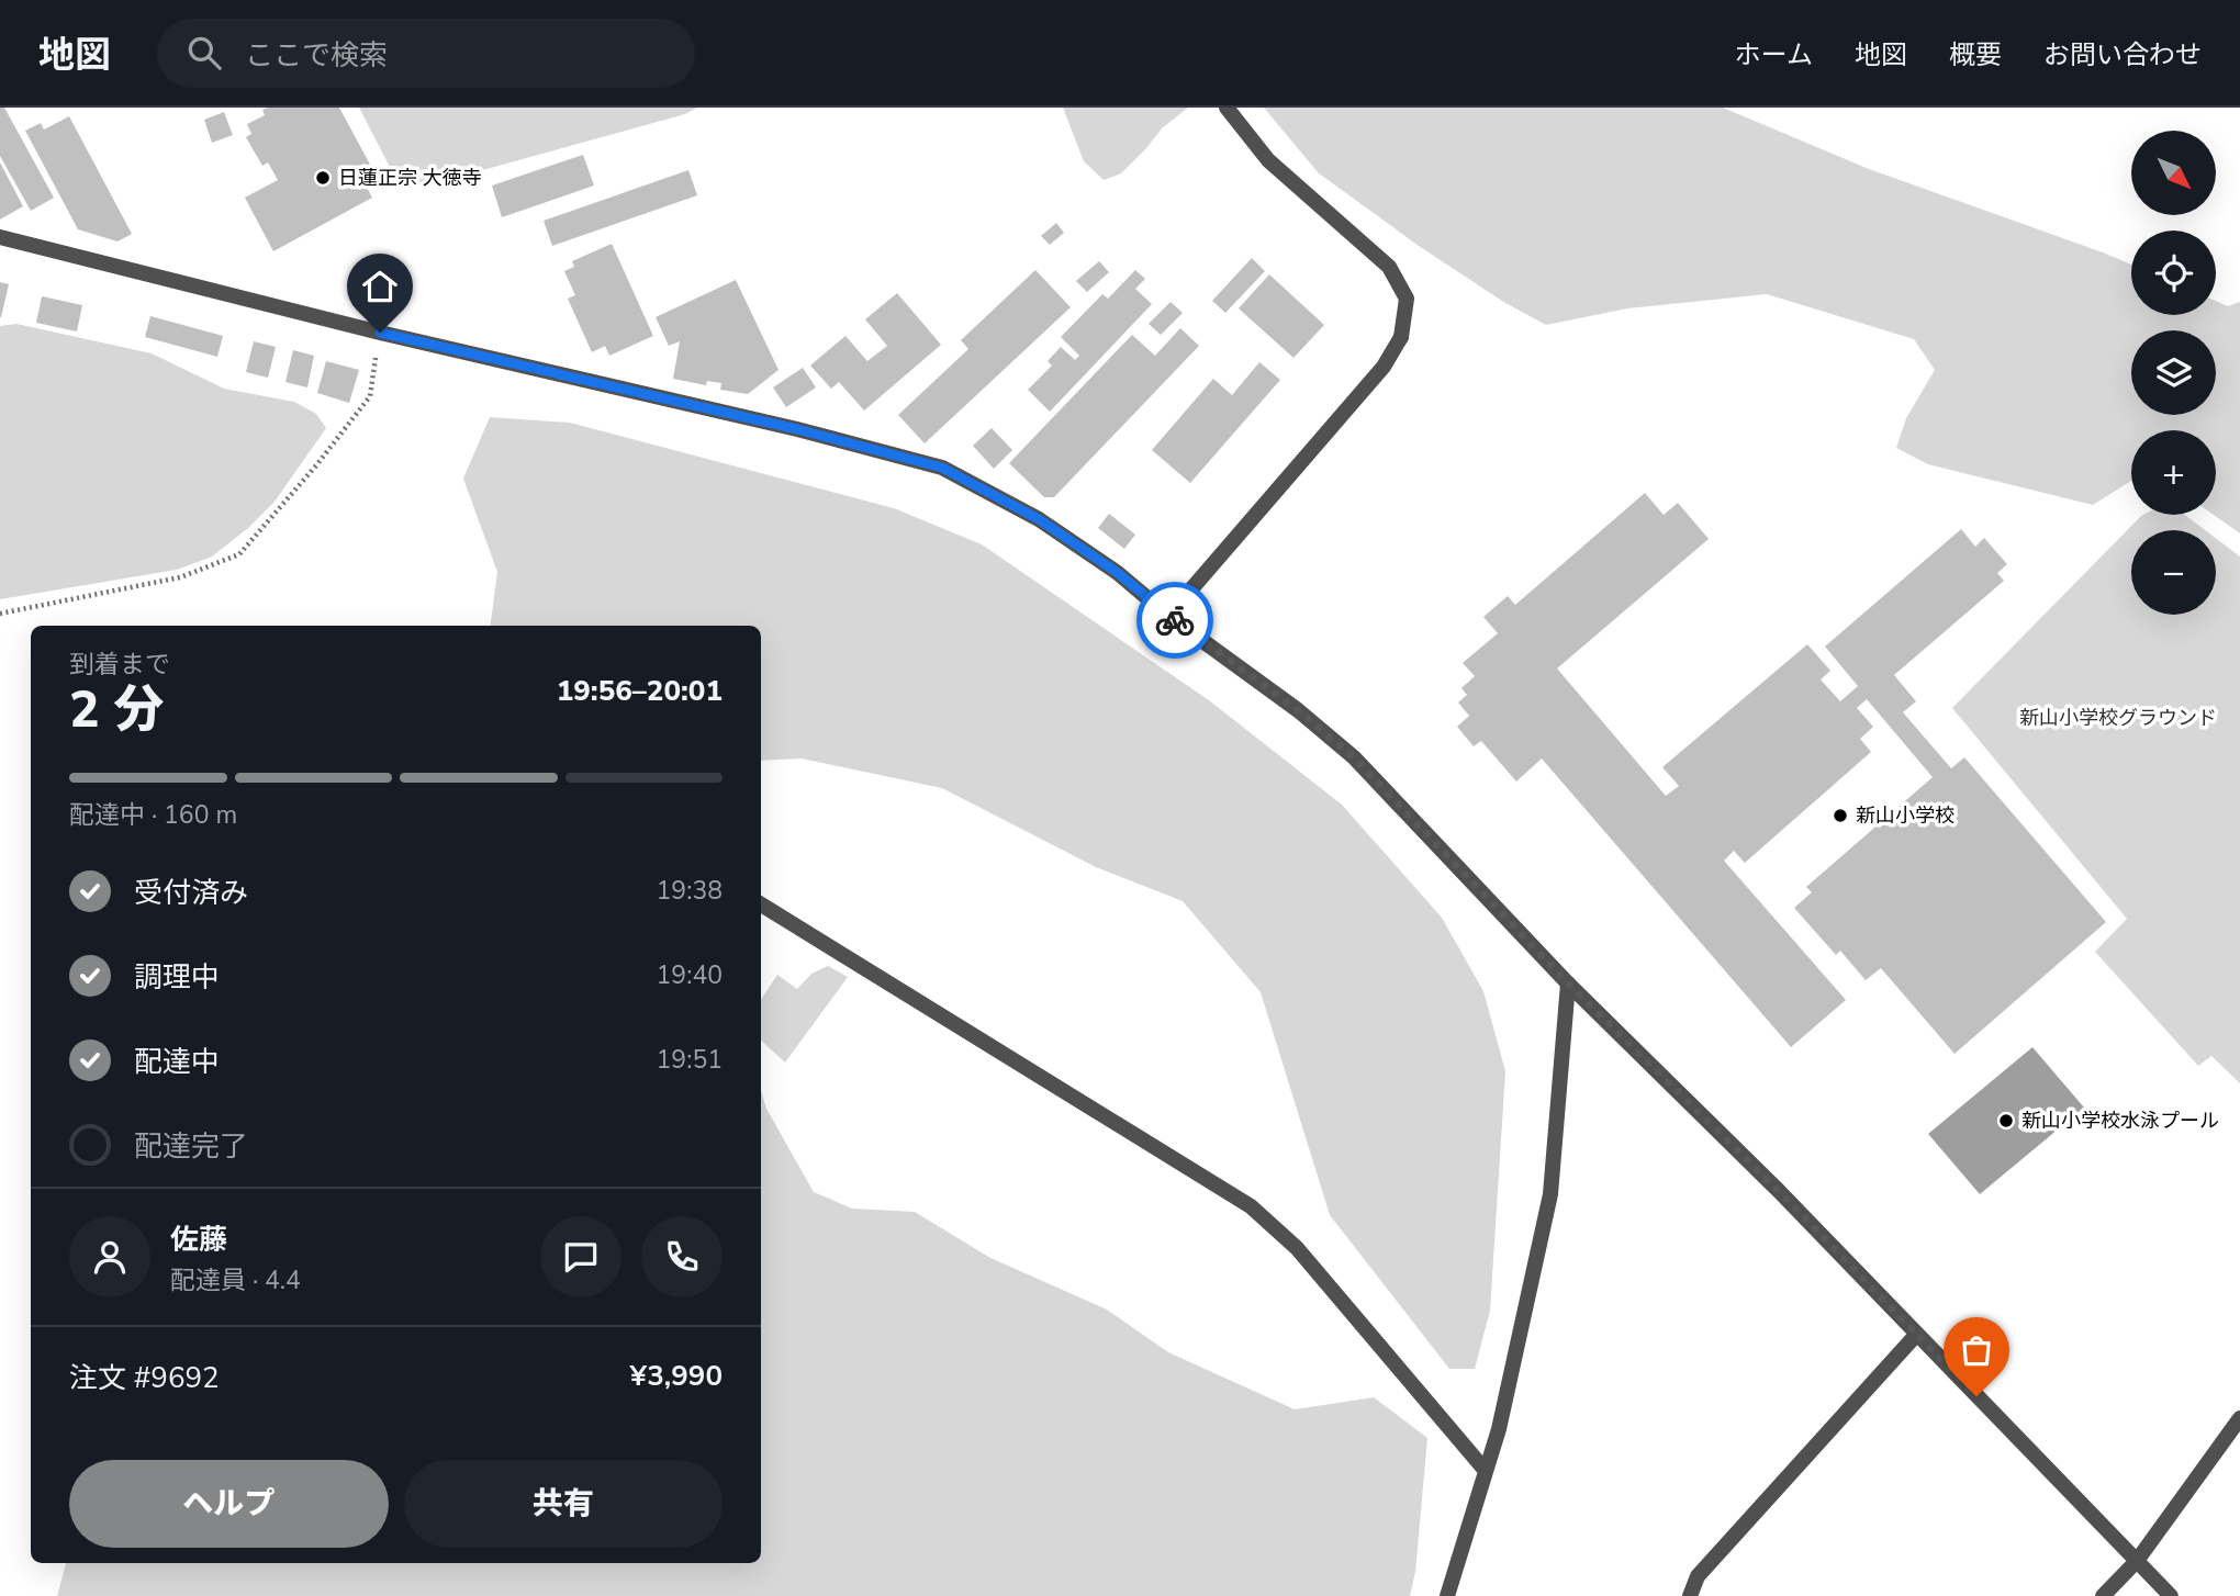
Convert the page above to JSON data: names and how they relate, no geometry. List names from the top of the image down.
{
  "parks": ["新山小学校グラウンド"],
  "places": ["日蓮正宗 大徳寺", "新山小学校", "新山小学校水泳プール"],
  "north": "bottom right",
  "page": {
    "header": "地図",
    "search": "ここで検索",
    "nav": [
      "ホーム",
      "地図",
      "概要",
      "お問い合わせ"
    ],
    "map_buttons": ["+", "−"],
    "heading": ["2 分", "到着まで", "19:56–20:01"],
    "panel": [
      "佐藤",
      "配達員 · 4.4",
      "注文 #9692",
      "¥3,990"
    ],
    "bar": "配達中 · 160 m",
    "list": [
      ["受付済み", "19:38"],
      ["調理中", "19:40"],
      ["配達中", "19:51"],
      "配達完了"
    ],
    "buttons": ["ヘルプ", "共有"]
  }
}
